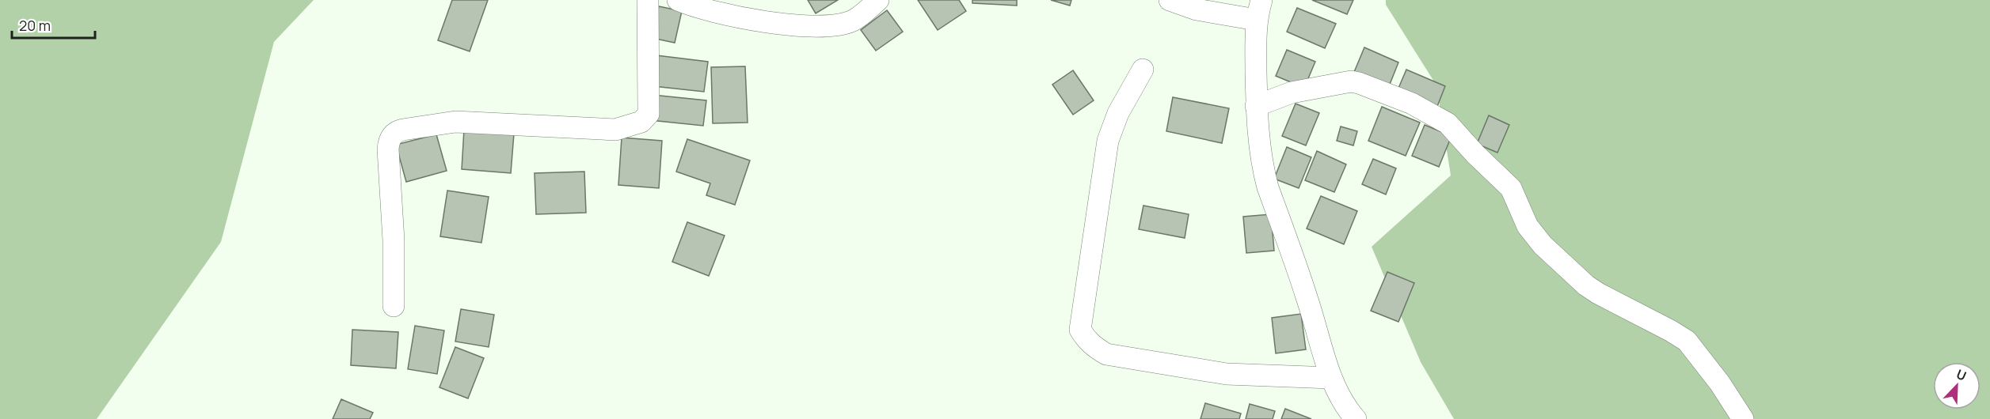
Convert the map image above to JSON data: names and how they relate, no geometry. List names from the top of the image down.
{
  "scale_bar": "20 m",
  "north": "top right"
}
